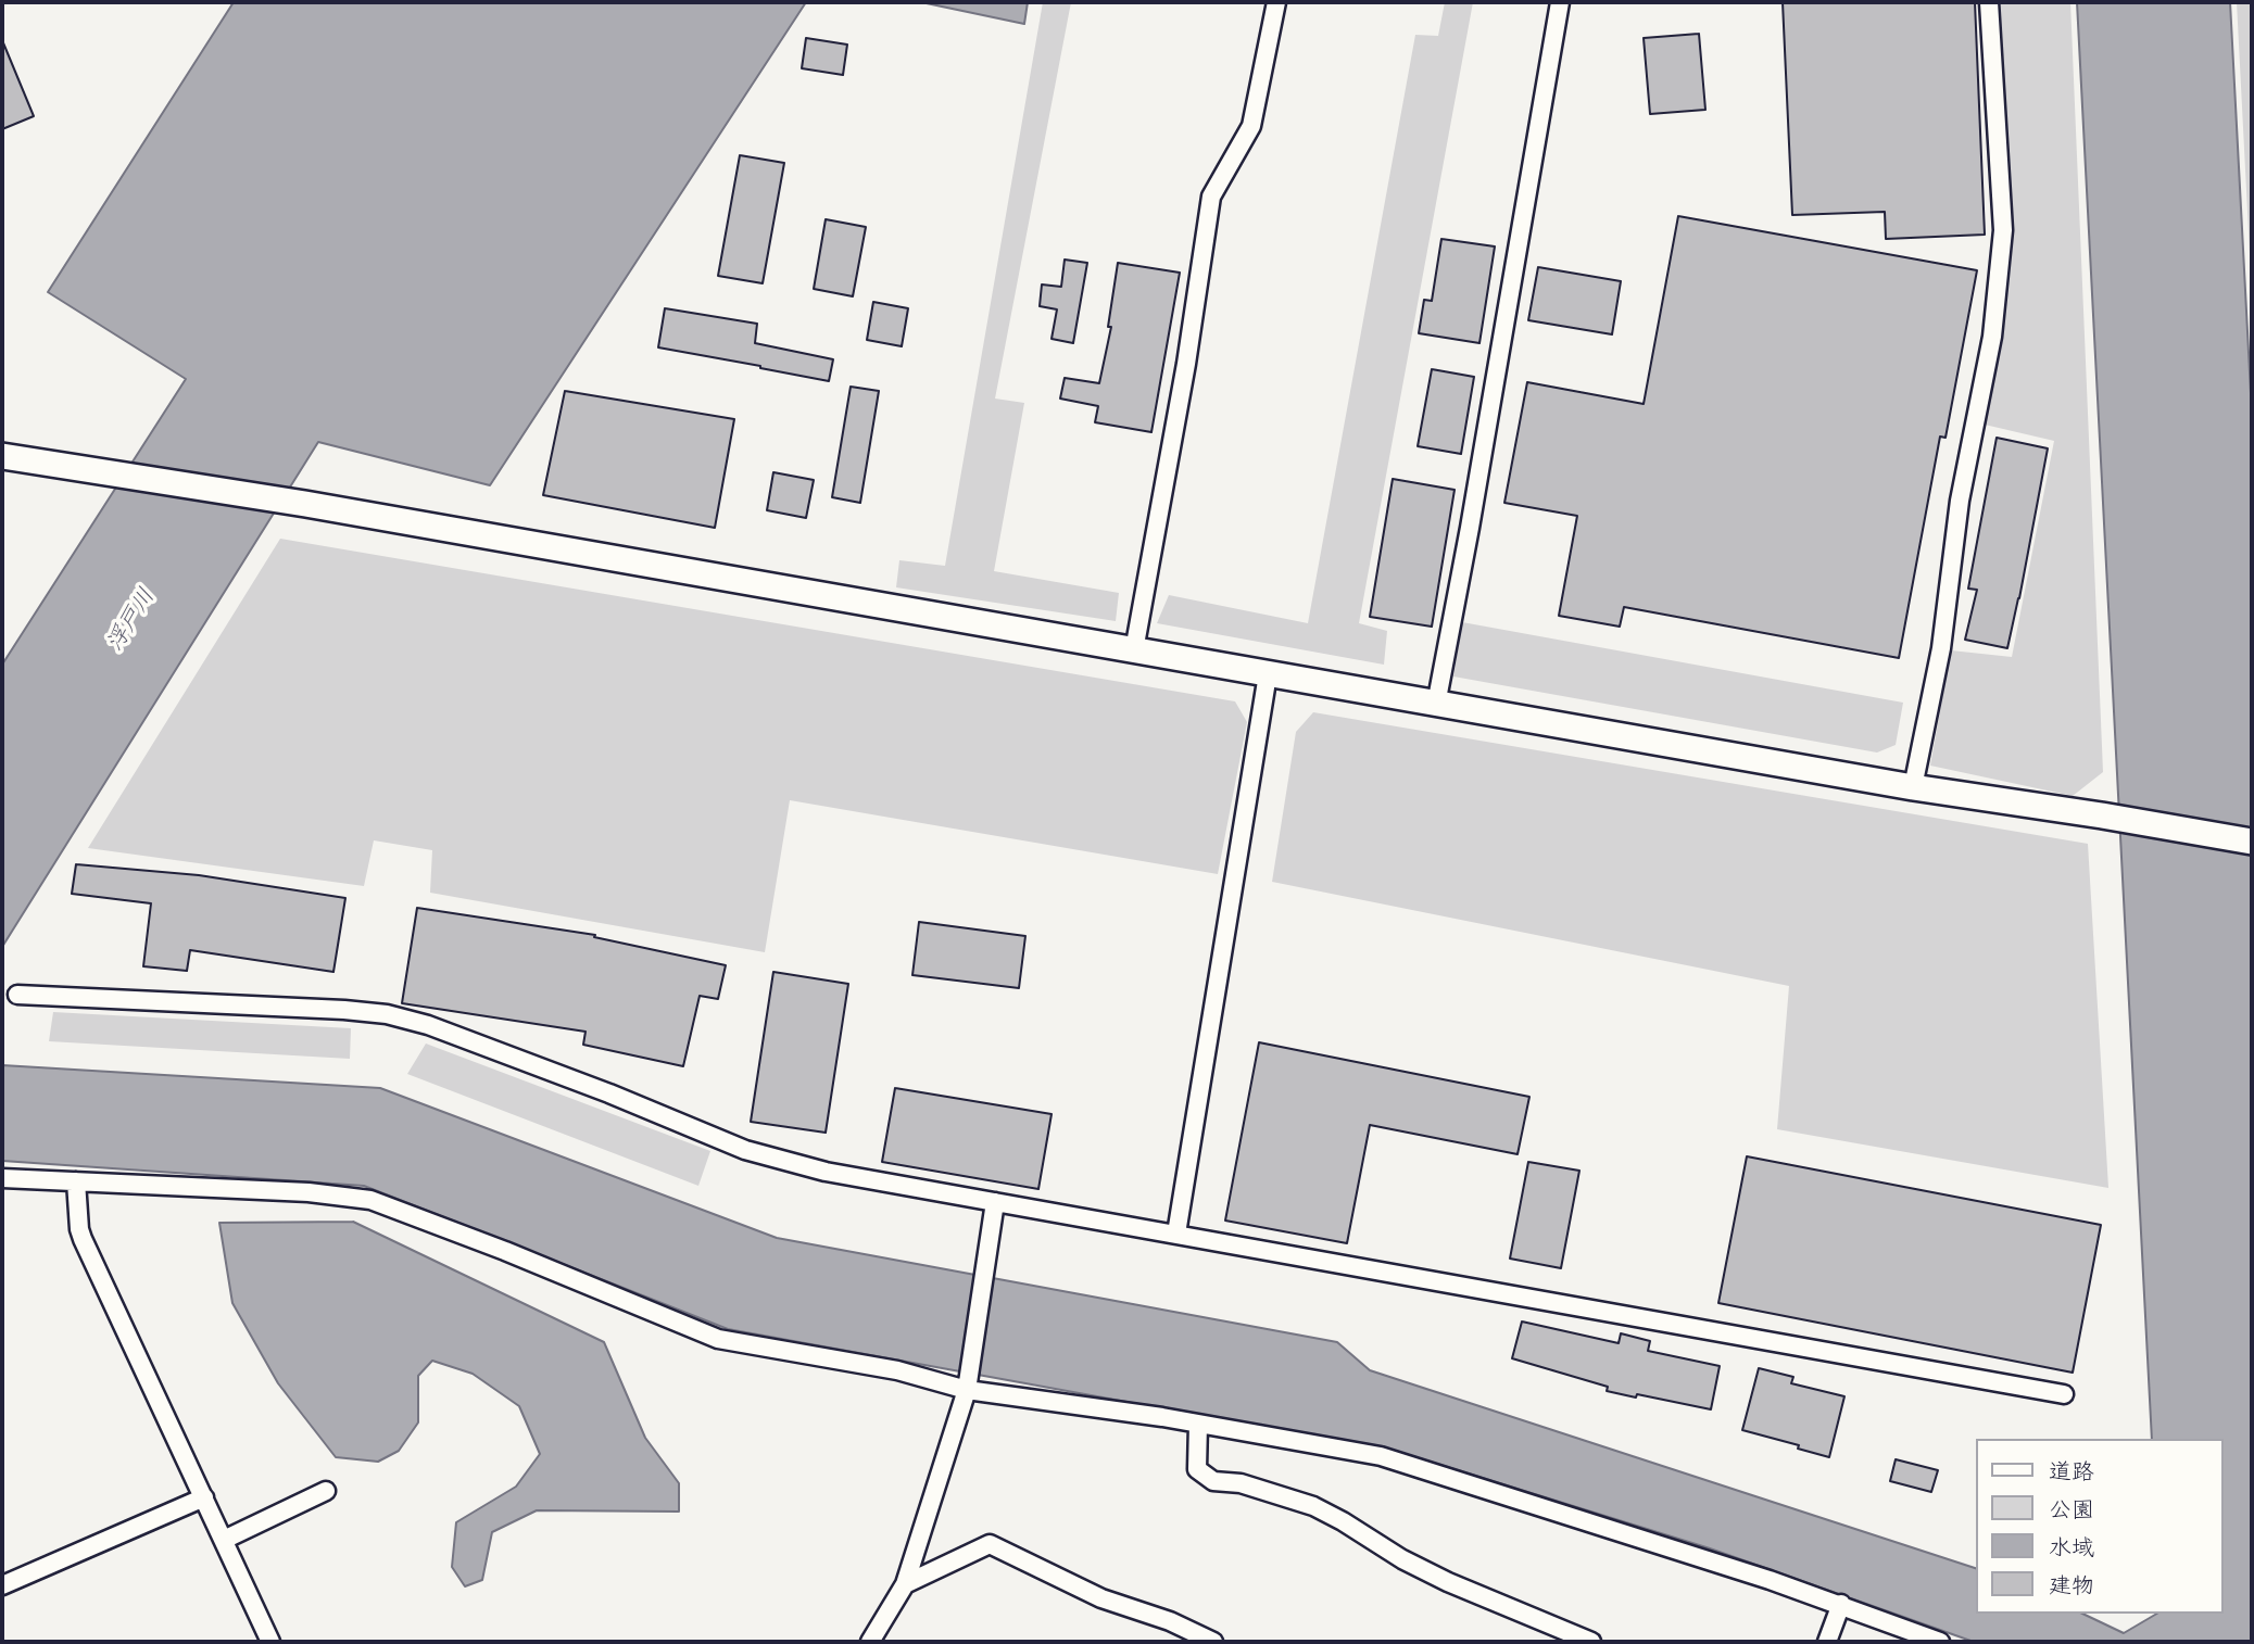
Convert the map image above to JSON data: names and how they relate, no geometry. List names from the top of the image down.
{
  "water": ["浮戸川"],
  "legend": [
    "道路",
    "公園",
    "水域",
    "建物"
  ]
}
